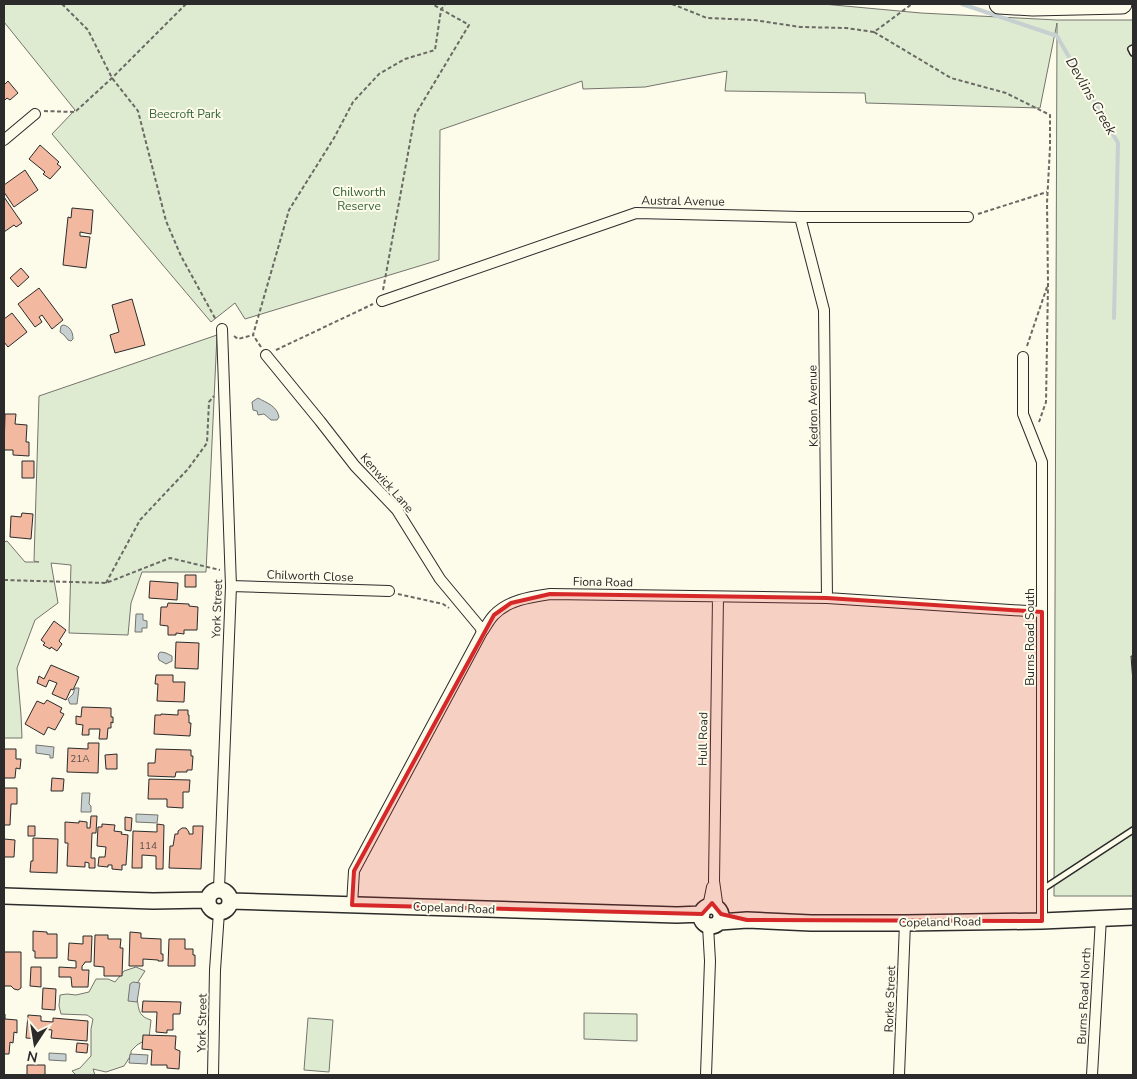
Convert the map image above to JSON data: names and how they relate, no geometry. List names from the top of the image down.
{
  "streets": {
    "main road": ["Copeland Road"],
    "street": [
      "Austral Avenue",
      "Kedron Avenue",
      "Kenwick Lane",
      "Chilworth Close",
      "Fiona Road",
      "York Street",
      "Burns Road South",
      "Hull Road",
      "Burns Road North",
      "Rorke Street"
    ]
  },
  "crossings": [
    ["Austral Avenue", "Kedron Avenue"],
    ["Kedron Avenue", "Fiona Road"],
    ["Kenwick Lane", "Fiona Road"],
    ["Chilworth Close", "York Street"],
    ["Fiona Road", "Burns Road South"],
    ["Fiona Road", "Hull Road"],
    ["Fiona Road", "Copeland Road"],
    ["York Street", "Copeland Road"],
    ["Burns Road South", "Copeland Road"],
    ["Hull Road", "Copeland Road"],
    ["Copeland Road", "Burns Road North"],
    ["Copeland Road", "Rorke Street"]
  ],
  "water": ["Devlins Creek"],
  "parks": ["Beecroft Park", "Chilworth Reserve"],
  "house_numbers": ["21A", "114"],
  "north": "bottom"
}
